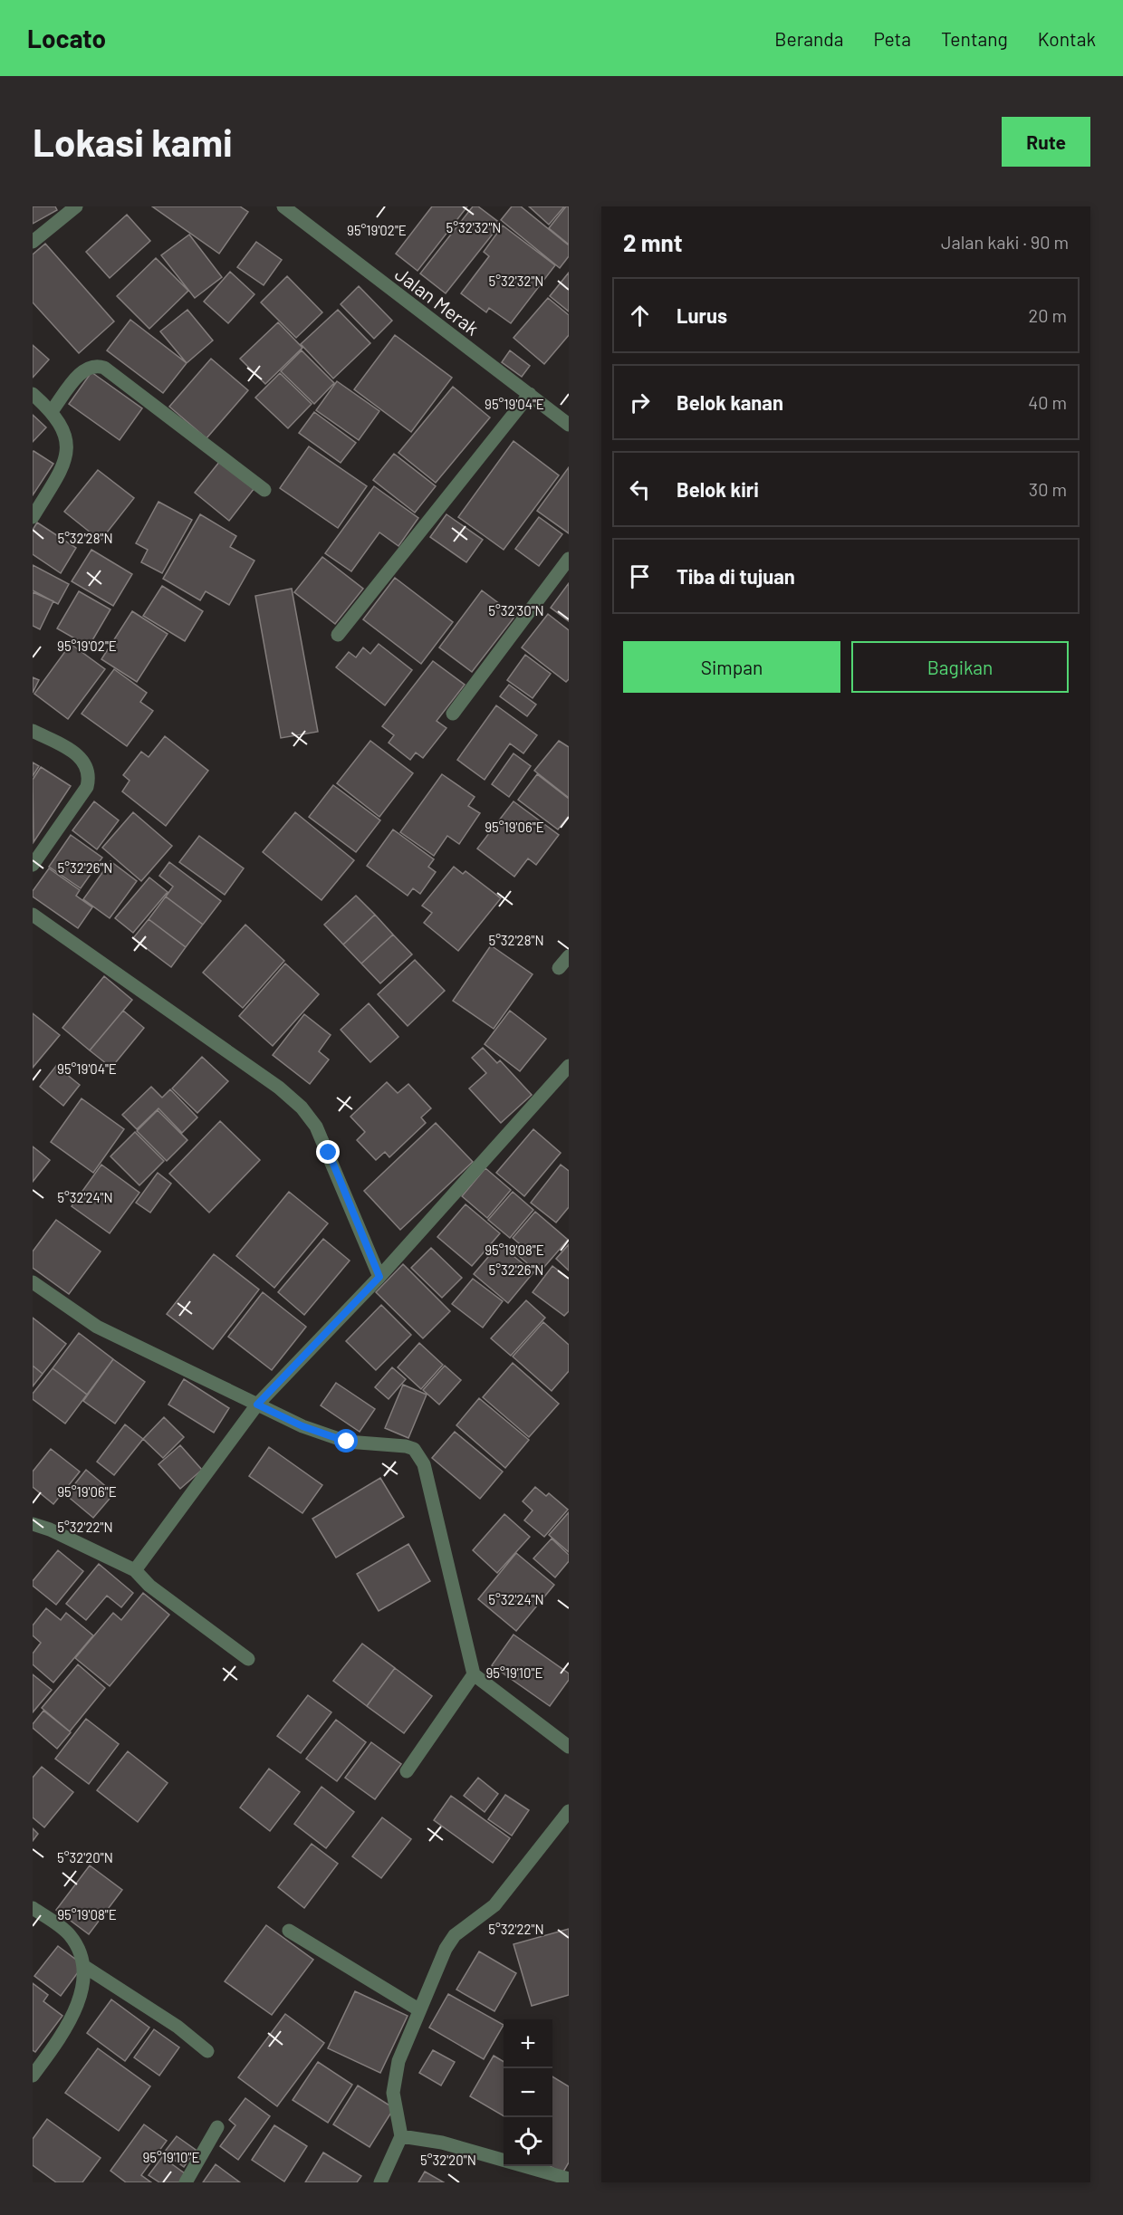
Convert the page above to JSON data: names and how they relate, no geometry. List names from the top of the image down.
{
  "streets": {
    "street": ["Jalan Merak"]
  },
  "page": {
    "header": "Locato",
    "nav": [
      "Beranda",
      "Peta",
      "Tentang",
      "Kontak"
    ],
    "buttons": [
      "Rute",
      ["Simpan", "Bagikan"]
    ],
    "title": "Lokasi kami",
    "heading": ["2 mnt", "Jalan kaki · 90 m"],
    "list": [
      ["Lurus", "20 m"],
      ["Belok kanan", "40 m"],
      ["Belok kiri", "30 m"],
      "Tiba di tujuan"
    ],
    "map_buttons": ["+", "−"]
  },
  "coordinates": [
    "5°32'32\"N",
    "95°19'02\"E",
    "95°19'04\"E",
    "5°32'28\"N",
    "5°32'30\"N",
    "95°19'06\"E",
    "5°32'26\"N",
    "5°32'24\"N",
    "95°19'08\"E",
    "5°32'22\"N",
    "95°19'10\"E",
    "5°32'20\"N"
  ]
}
